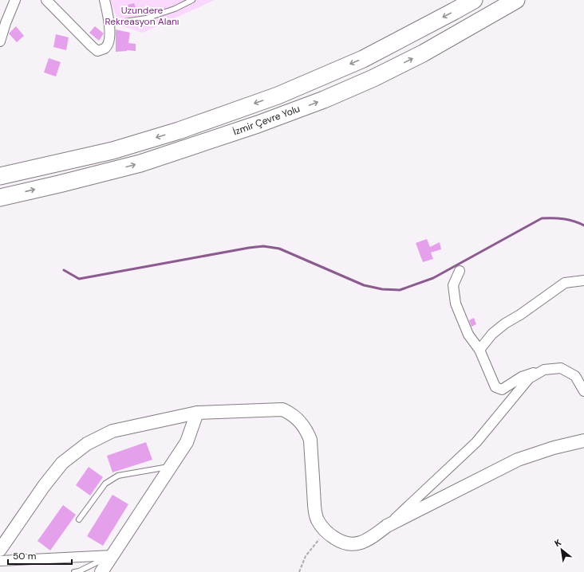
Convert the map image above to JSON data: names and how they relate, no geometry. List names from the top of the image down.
{
  "streets": {
    "highway": ["İzmir Çevre Yolu"]
  },
  "parks": ["Uzundere Rekreasyon Alanı"],
  "scale_bar": "50 m",
  "north": "top left"
}
